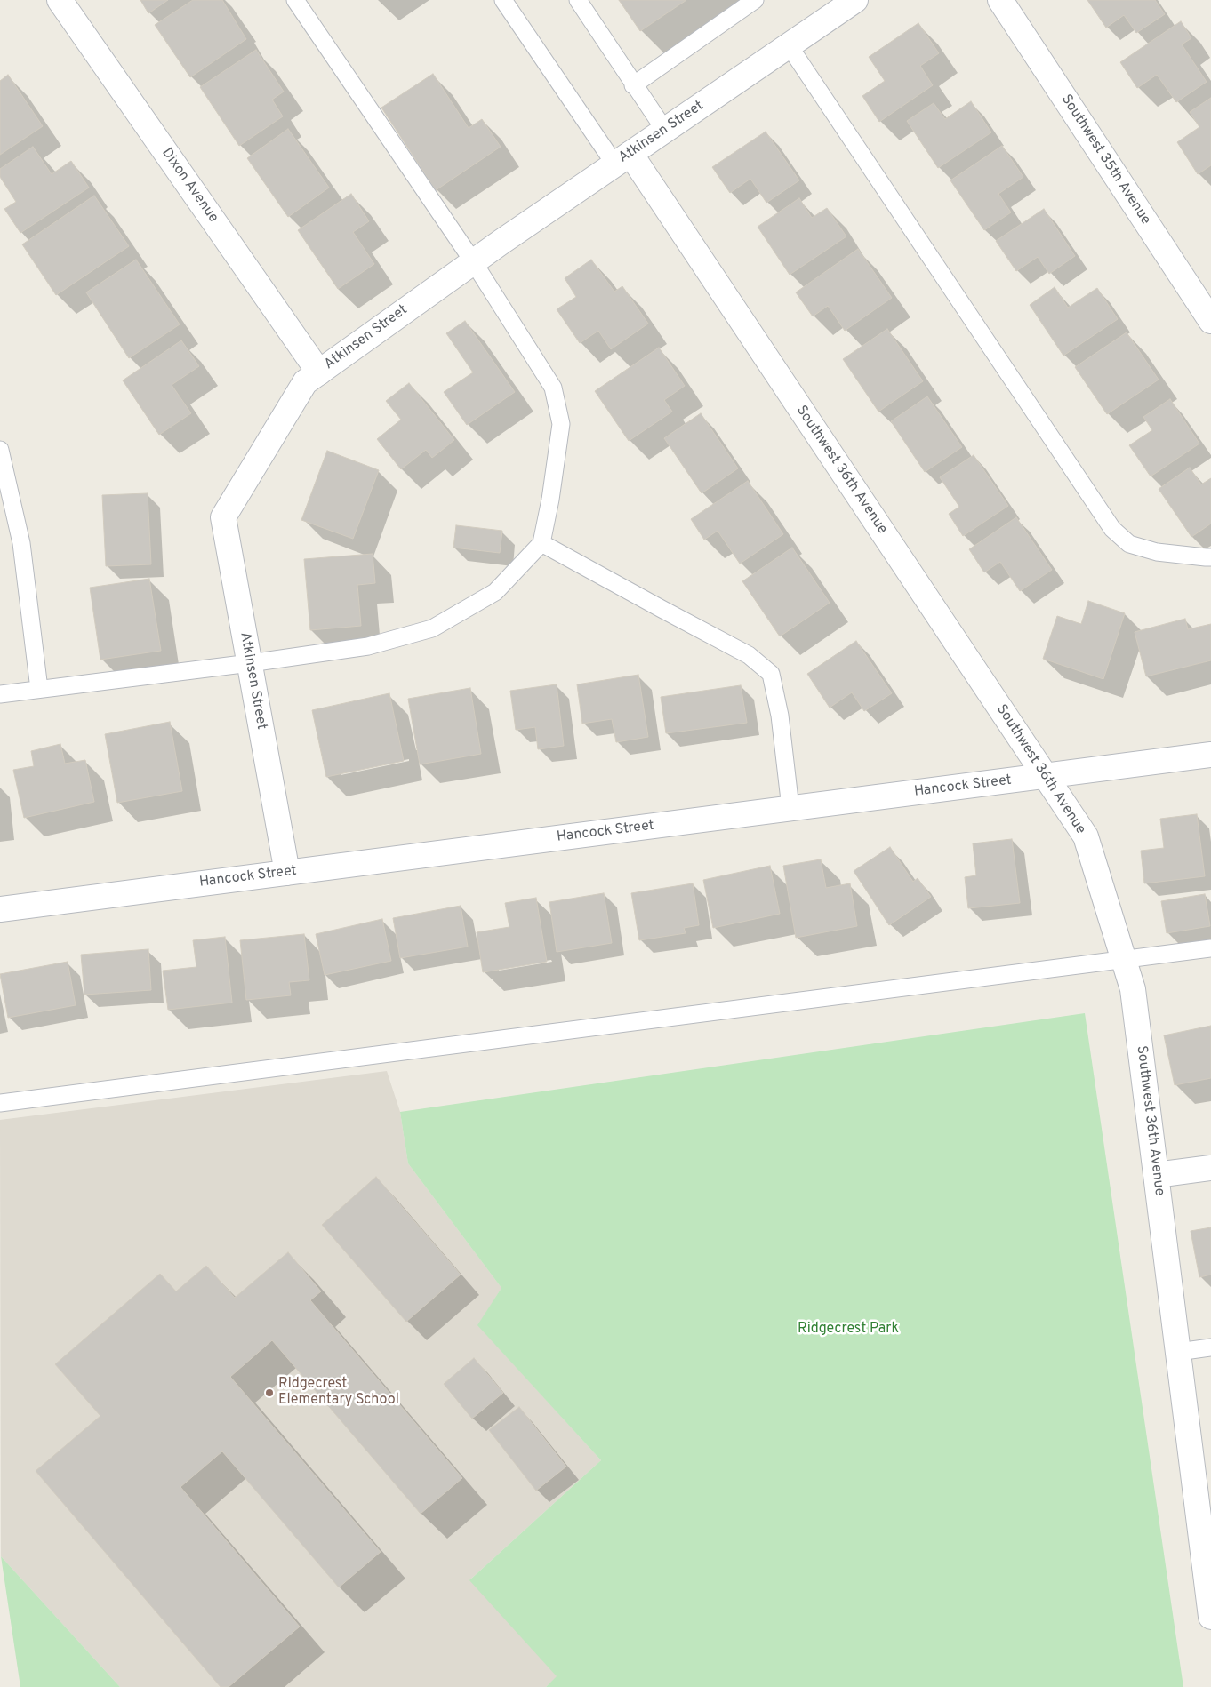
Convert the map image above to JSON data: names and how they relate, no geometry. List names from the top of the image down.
{
  "streets": {
    "street": [
      "Atkinsen Street",
      "Southwest 35th Avenue",
      "Dixon Avenue",
      "Southwest 36th Avenue",
      "Hancock Street"
    ]
  },
  "crossings": [
    ["Atkinsen Street", "Dixon Avenue"],
    ["Atkinsen Street", "Southwest 36th Avenue"],
    ["Atkinsen Street", "Hancock Street"],
    ["Southwest 36th Avenue", "Hancock Street"]
  ],
  "parks": ["Ridgecrest Park"],
  "places": ["Ridgecrest Elementary School"]
}
